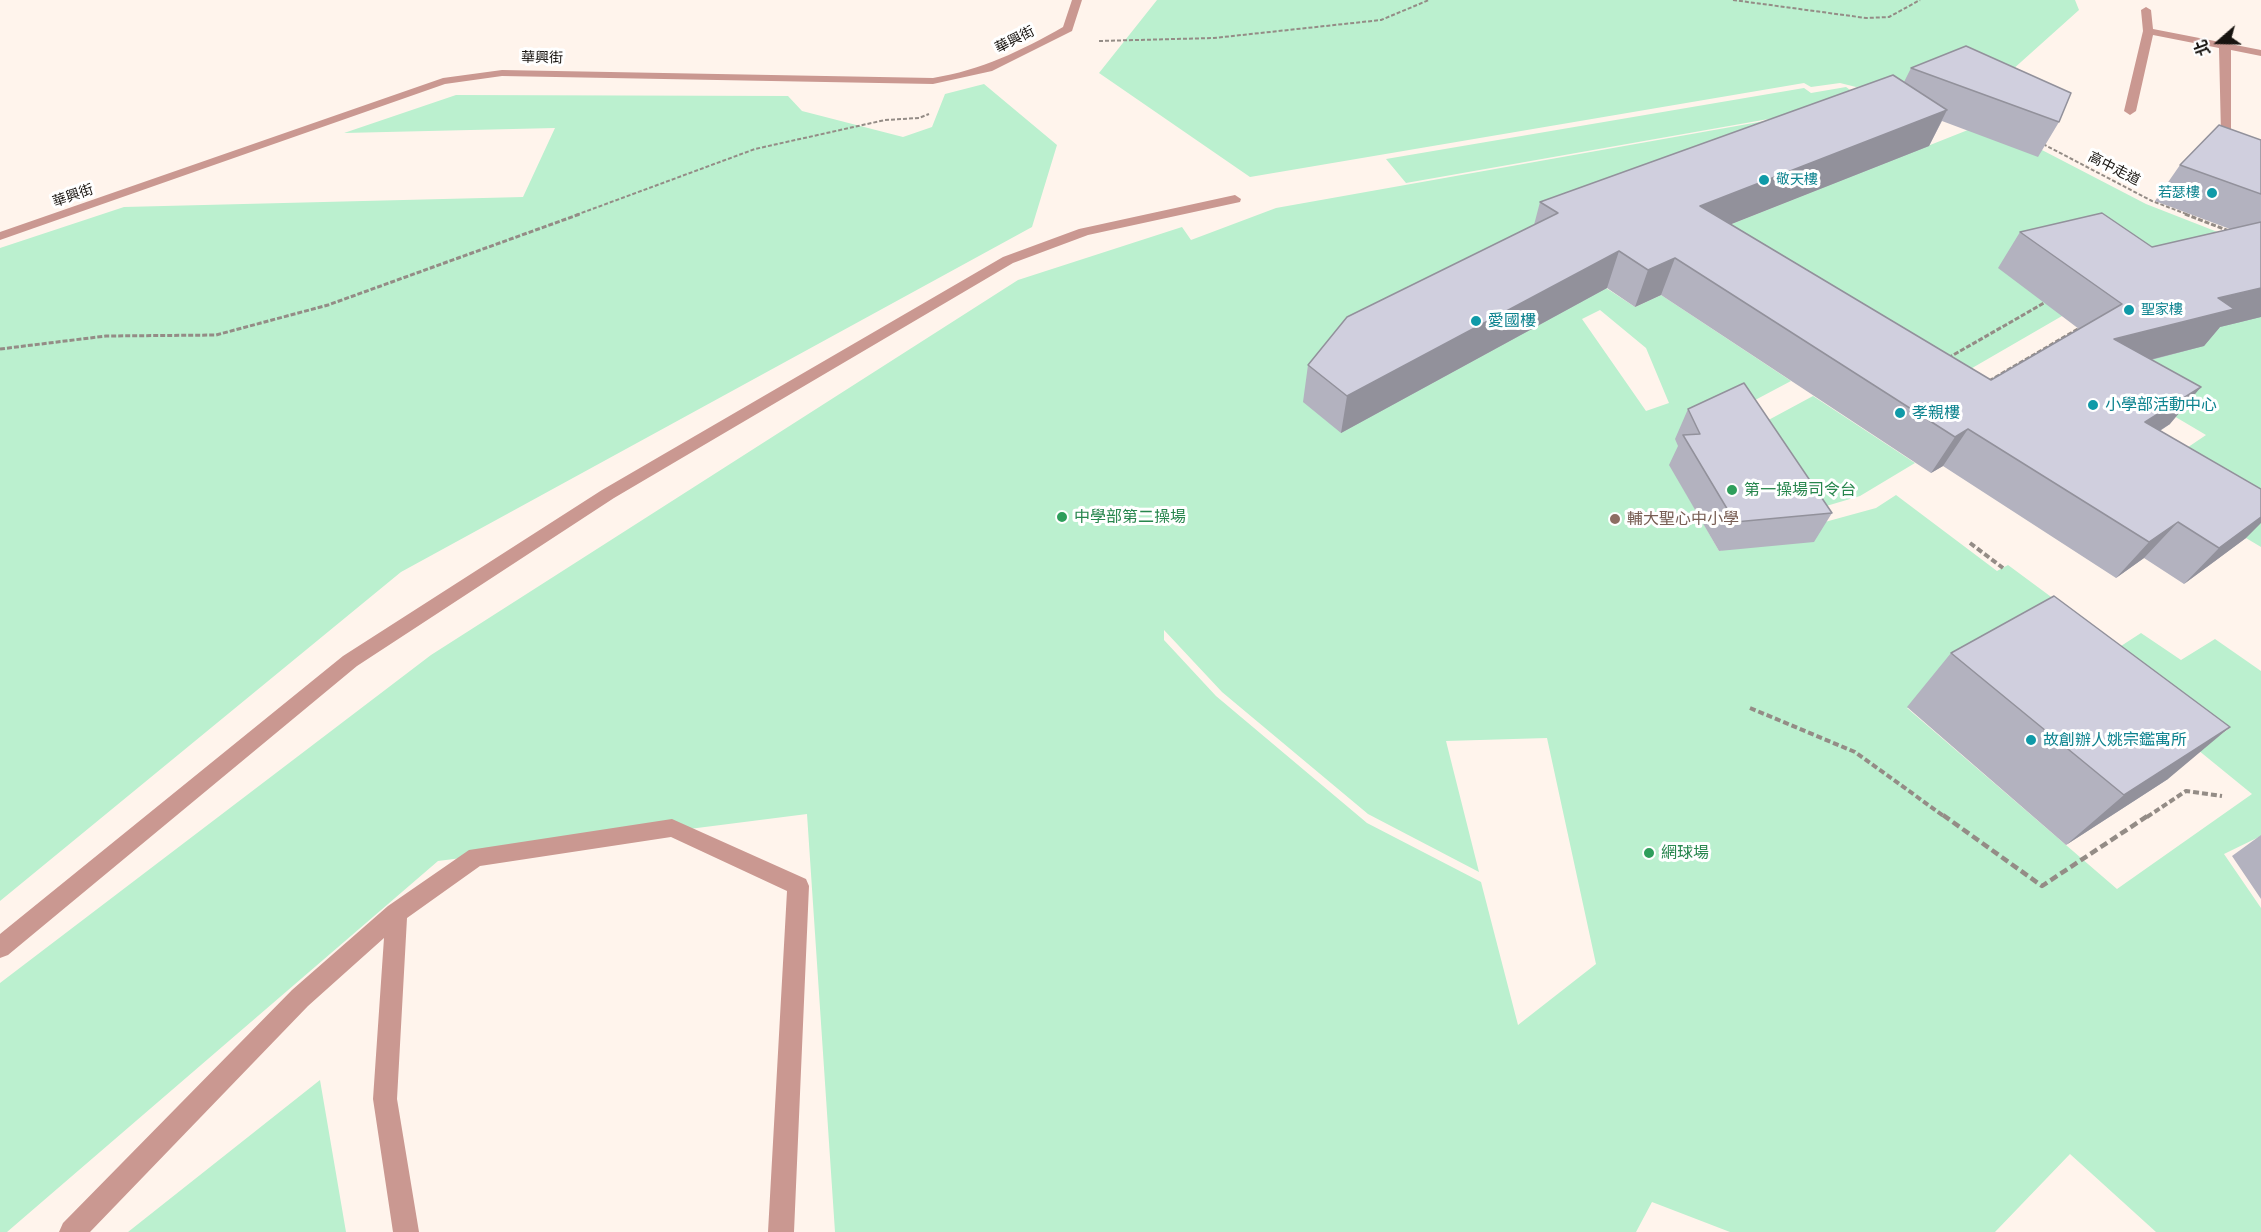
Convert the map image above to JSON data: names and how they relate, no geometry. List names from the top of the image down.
{
  "streets": {
    "street": ["華興街"],
    "path": ["高中走道"]
  },
  "places": [
    "敬天樓",
    "若瑟樓",
    "聖家樓",
    "愛國樓",
    "小學部活動中心",
    "孝親樓",
    "第一操場司令台",
    "中學部第二操場",
    "輔大聖心中小學",
    "故創辦人姚宗鑑寓所",
    "網球場"
  ],
  "north": "left"
}
